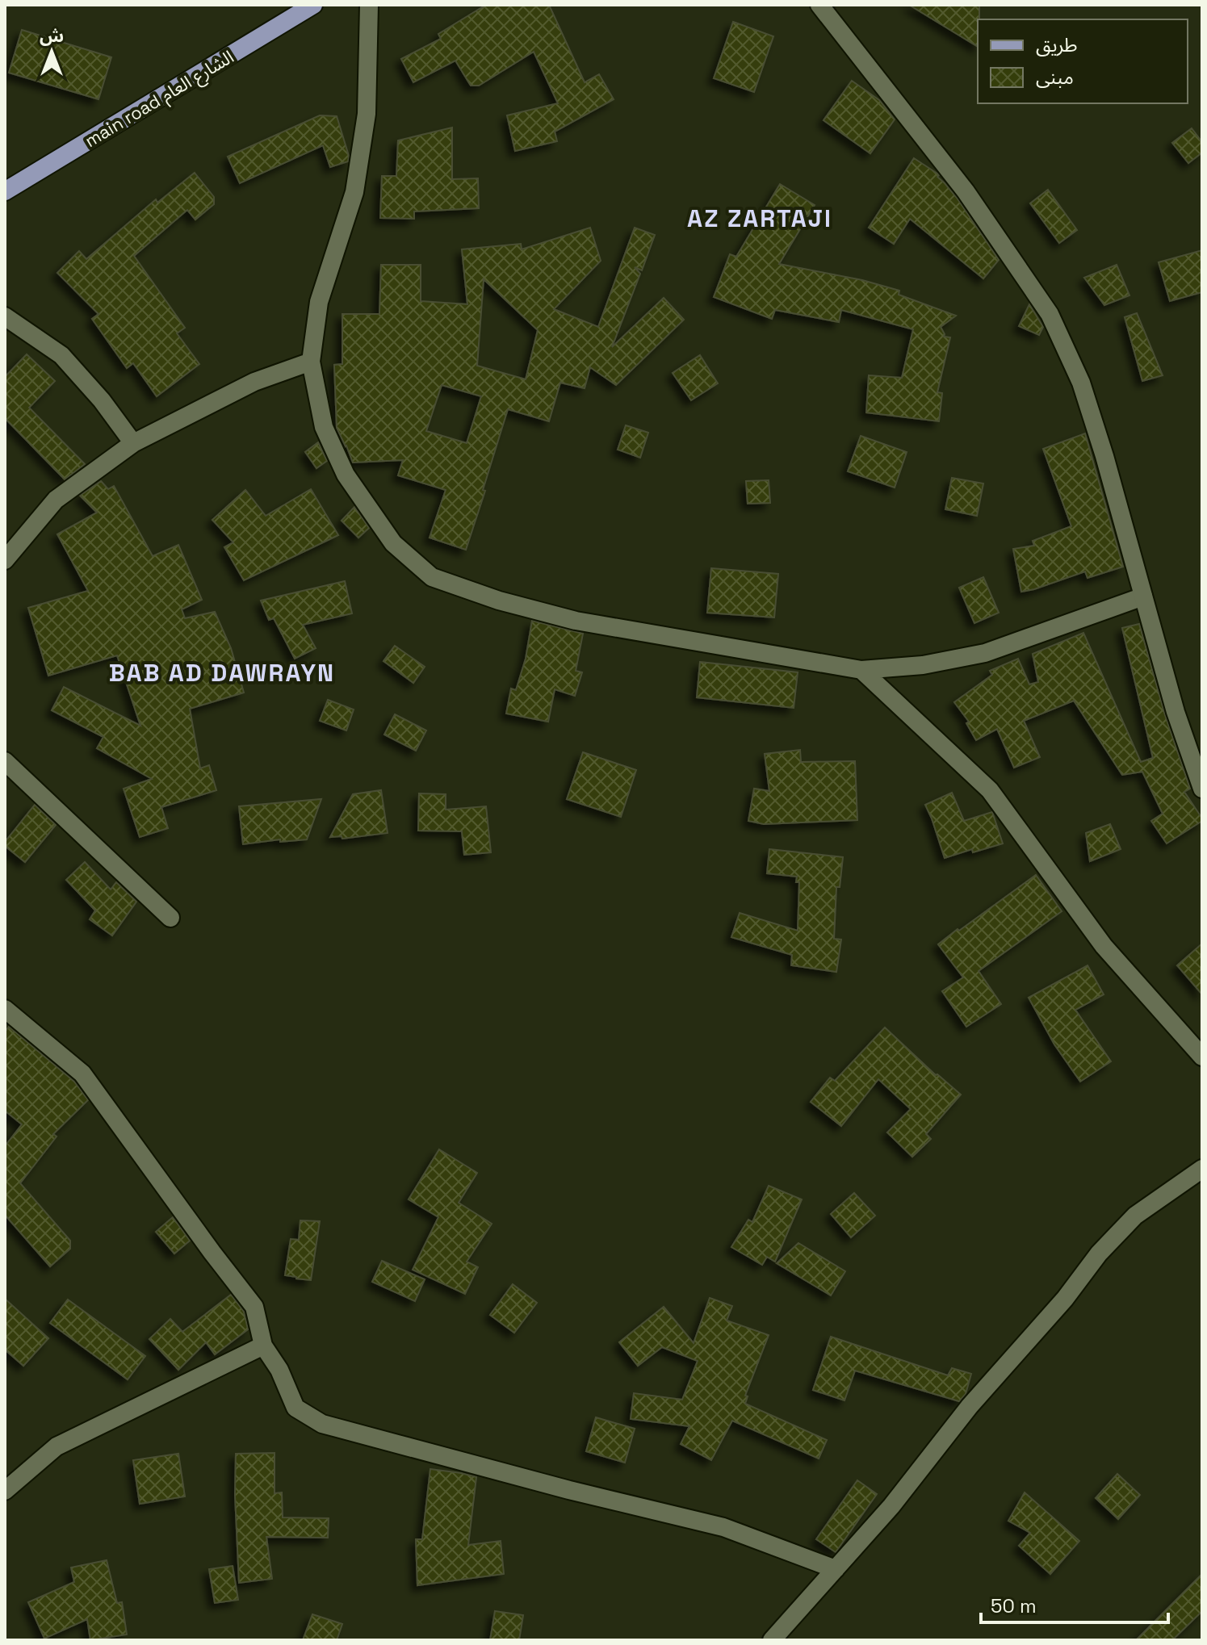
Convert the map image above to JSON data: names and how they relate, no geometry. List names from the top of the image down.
{
  "streets": {
    "main road": ["main road الشارع العام"]
  },
  "districts": ["AZ ZARTAJI", "BAB AD DAWRAYN"],
  "legend": ["طريق", "مبنى"],
  "scale_bar": "50 m",
  "north": "top"
}
